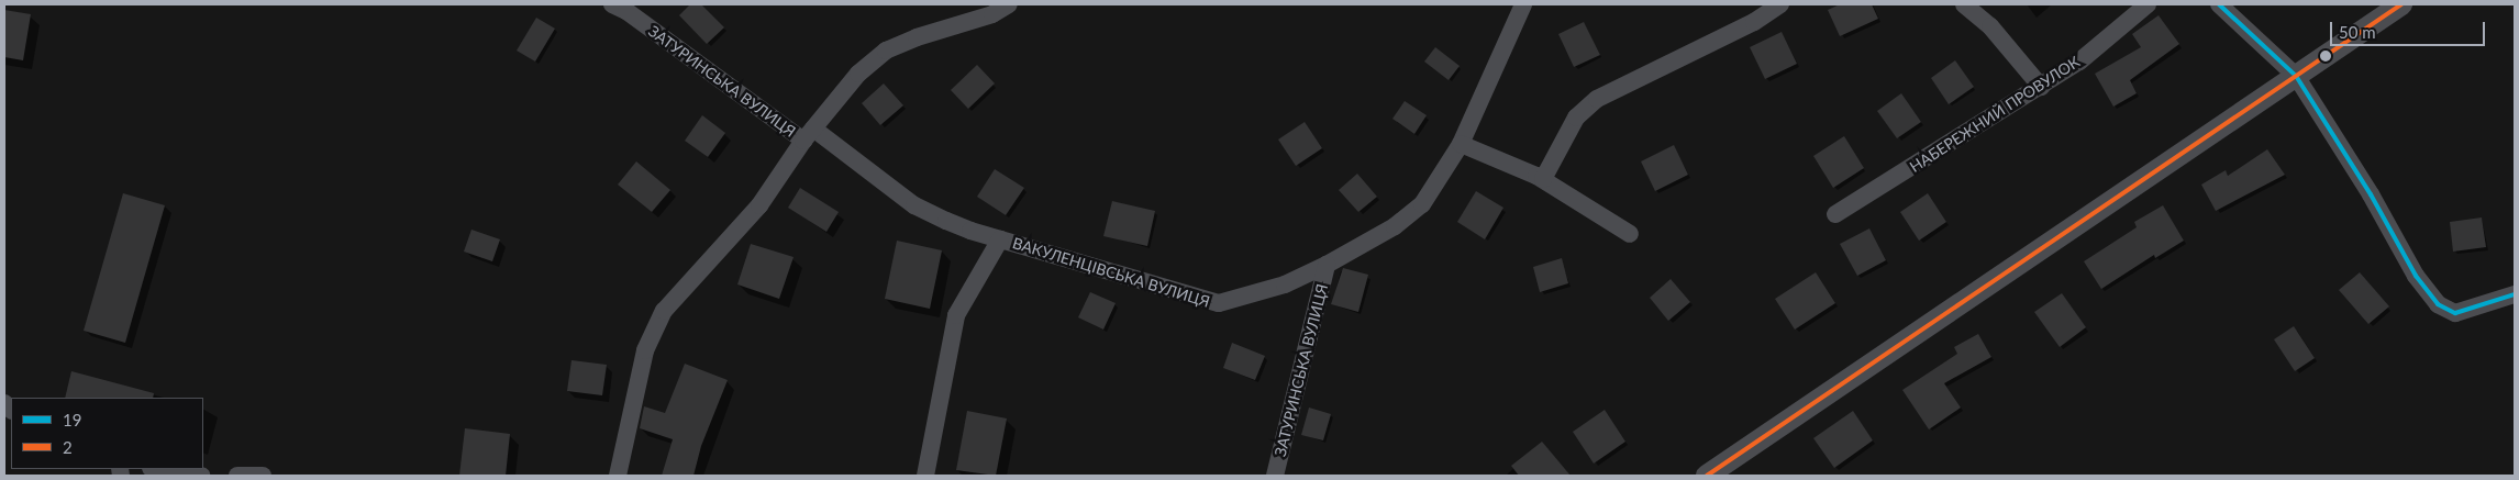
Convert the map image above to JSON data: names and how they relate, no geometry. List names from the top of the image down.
{
  "streets": {
    "street": ["ЗАТУРИНСЬКА ВУЛИЦЯ", "НАБЕРЕЖНИЙ ПРОВУЛОК", "ВАКУЛЕНЦІВСЬКА ВУЛИЦЯ"]
  },
  "crossings": [
    ["ЗАТУРИНСЬКА ВУЛИЦЯ", "ВАКУЛЕНЦІВСЬКА ВУЛИЦЯ"]
  ],
  "lines": ["transit line 19", "transit line 2"],
  "legend": ["19", "2"],
  "scale_bar": "50 m"
}
